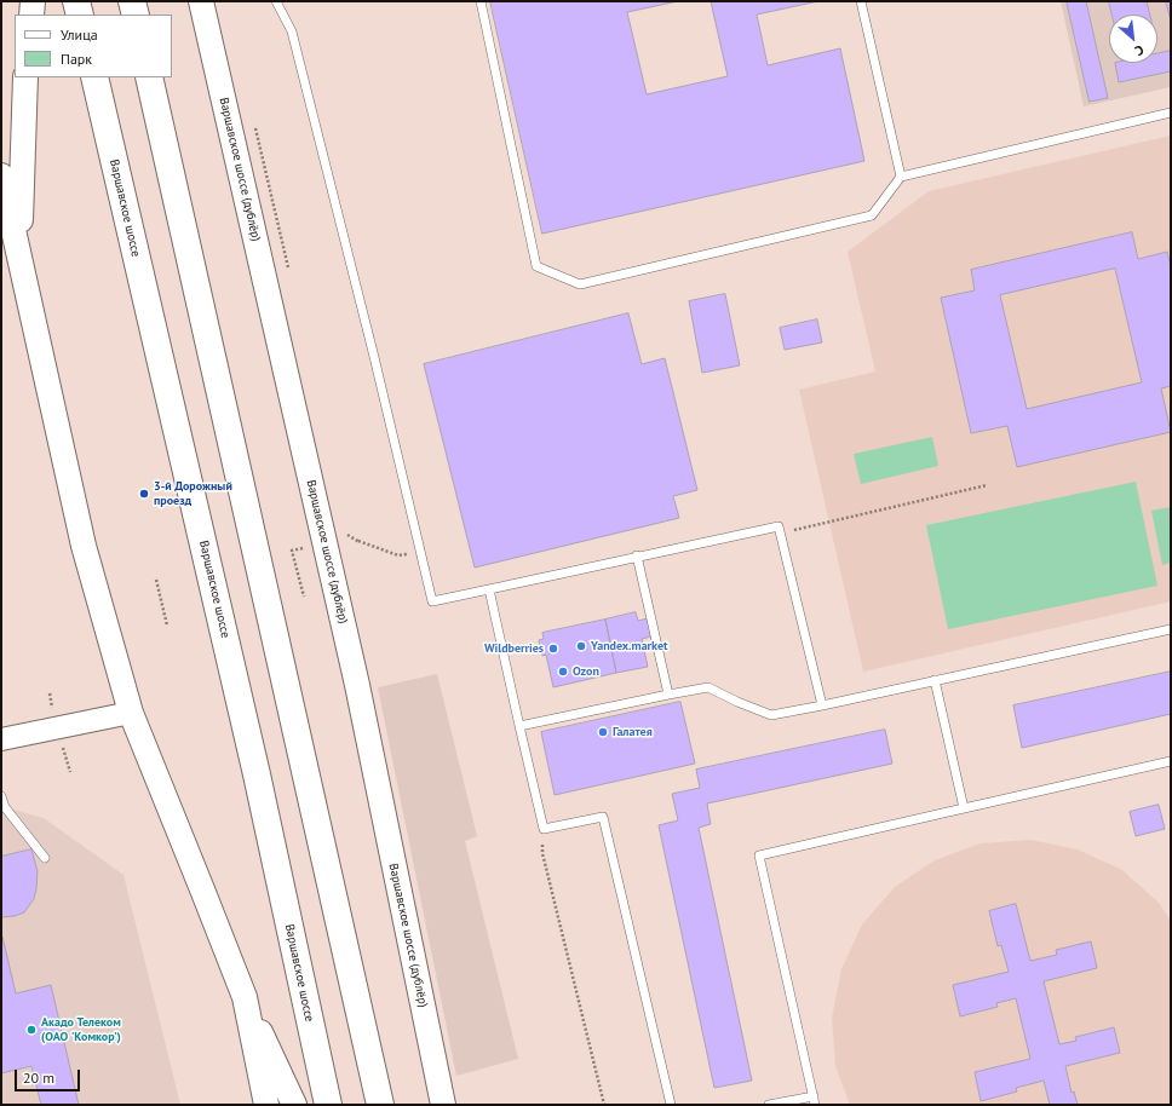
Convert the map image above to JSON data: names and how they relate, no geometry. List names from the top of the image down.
{
  "streets": {
    "main road": ["Варшавское шоссе (дублёр)", "Варшавское шоссе"]
  },
  "places": [
    "3-й Дорожный проезд",
    "Yandex.market",
    "Wildberries",
    "Ozon",
    "Галатея",
    "Акадо Телеком (ОАО 'Комкор')"
  ],
  "legend": ["Улица", "Парк"],
  "scale_bar": "20 m",
  "north": "bottom right"
}
